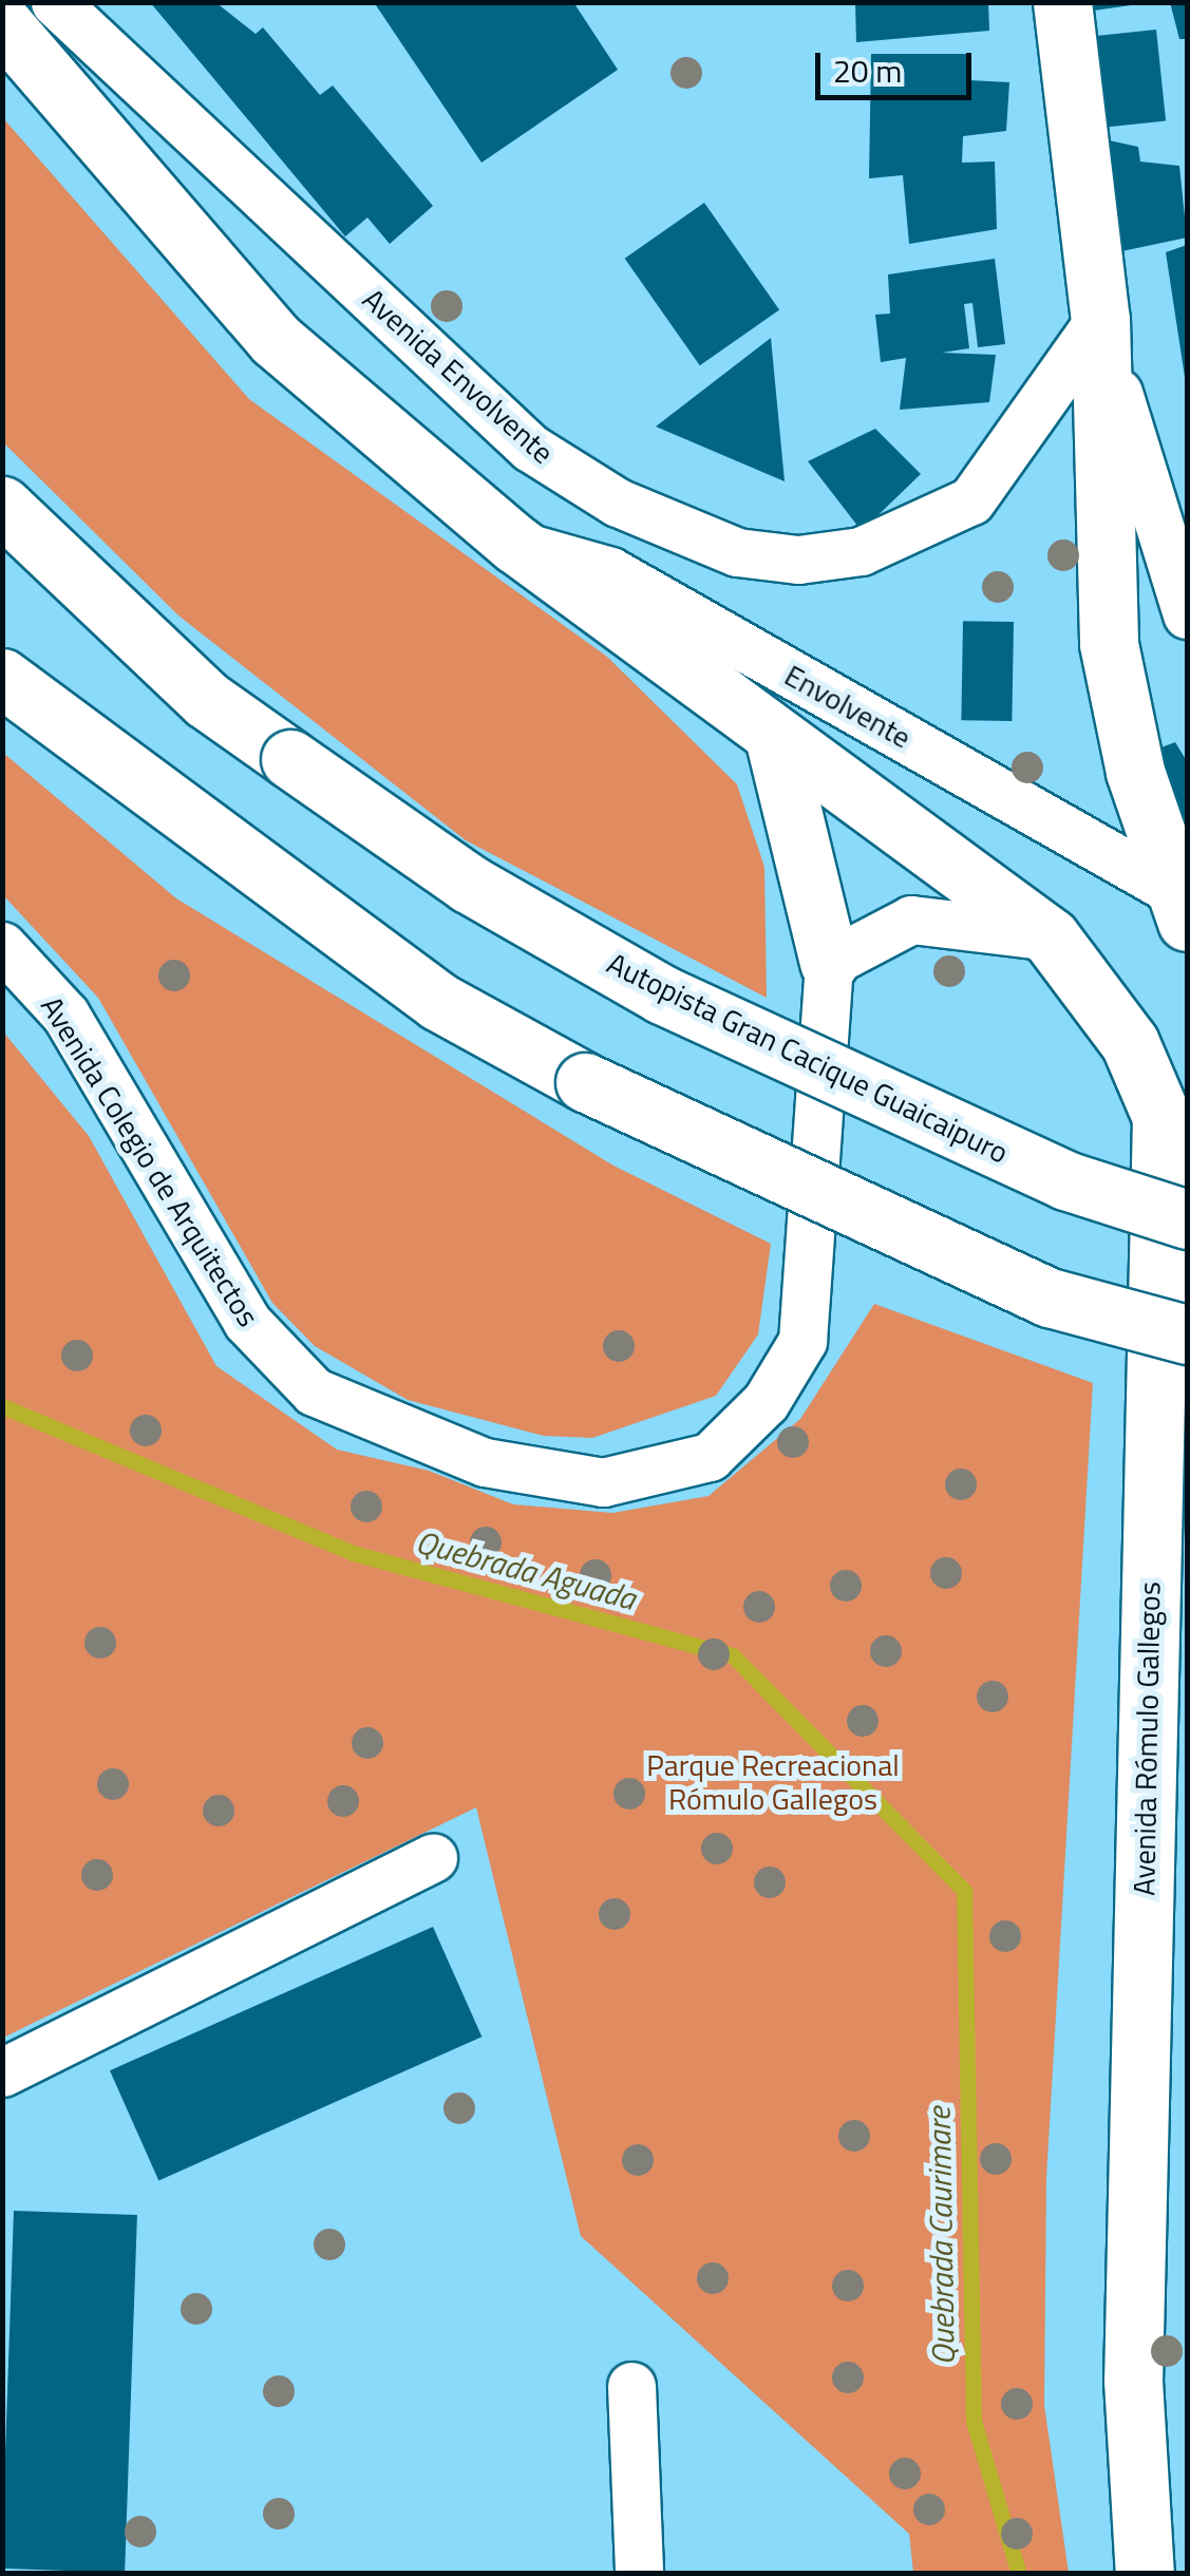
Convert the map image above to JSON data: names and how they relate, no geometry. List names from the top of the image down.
{
  "streets": {
    "main road": ["Avenida Envolvente", "Autopista Gran Cacique Guaicaipuro", "Avenida Rómulo Gallegos"],
    "street": ["Envolvente", "Avenida Colegio de Arquitectos"]
  },
  "crossings": [
    ["Avenida Envolvente", "Envolvente"],
    ["Avenida Envolvente", "Avenida Rómulo Gallegos"]
  ],
  "water": ["Quebrada Aguada", "Quebrada Caurimare"],
  "parks": ["Parque Recreacional Rómulo Gallegos"],
  "scale_bar": "20 m"
}
